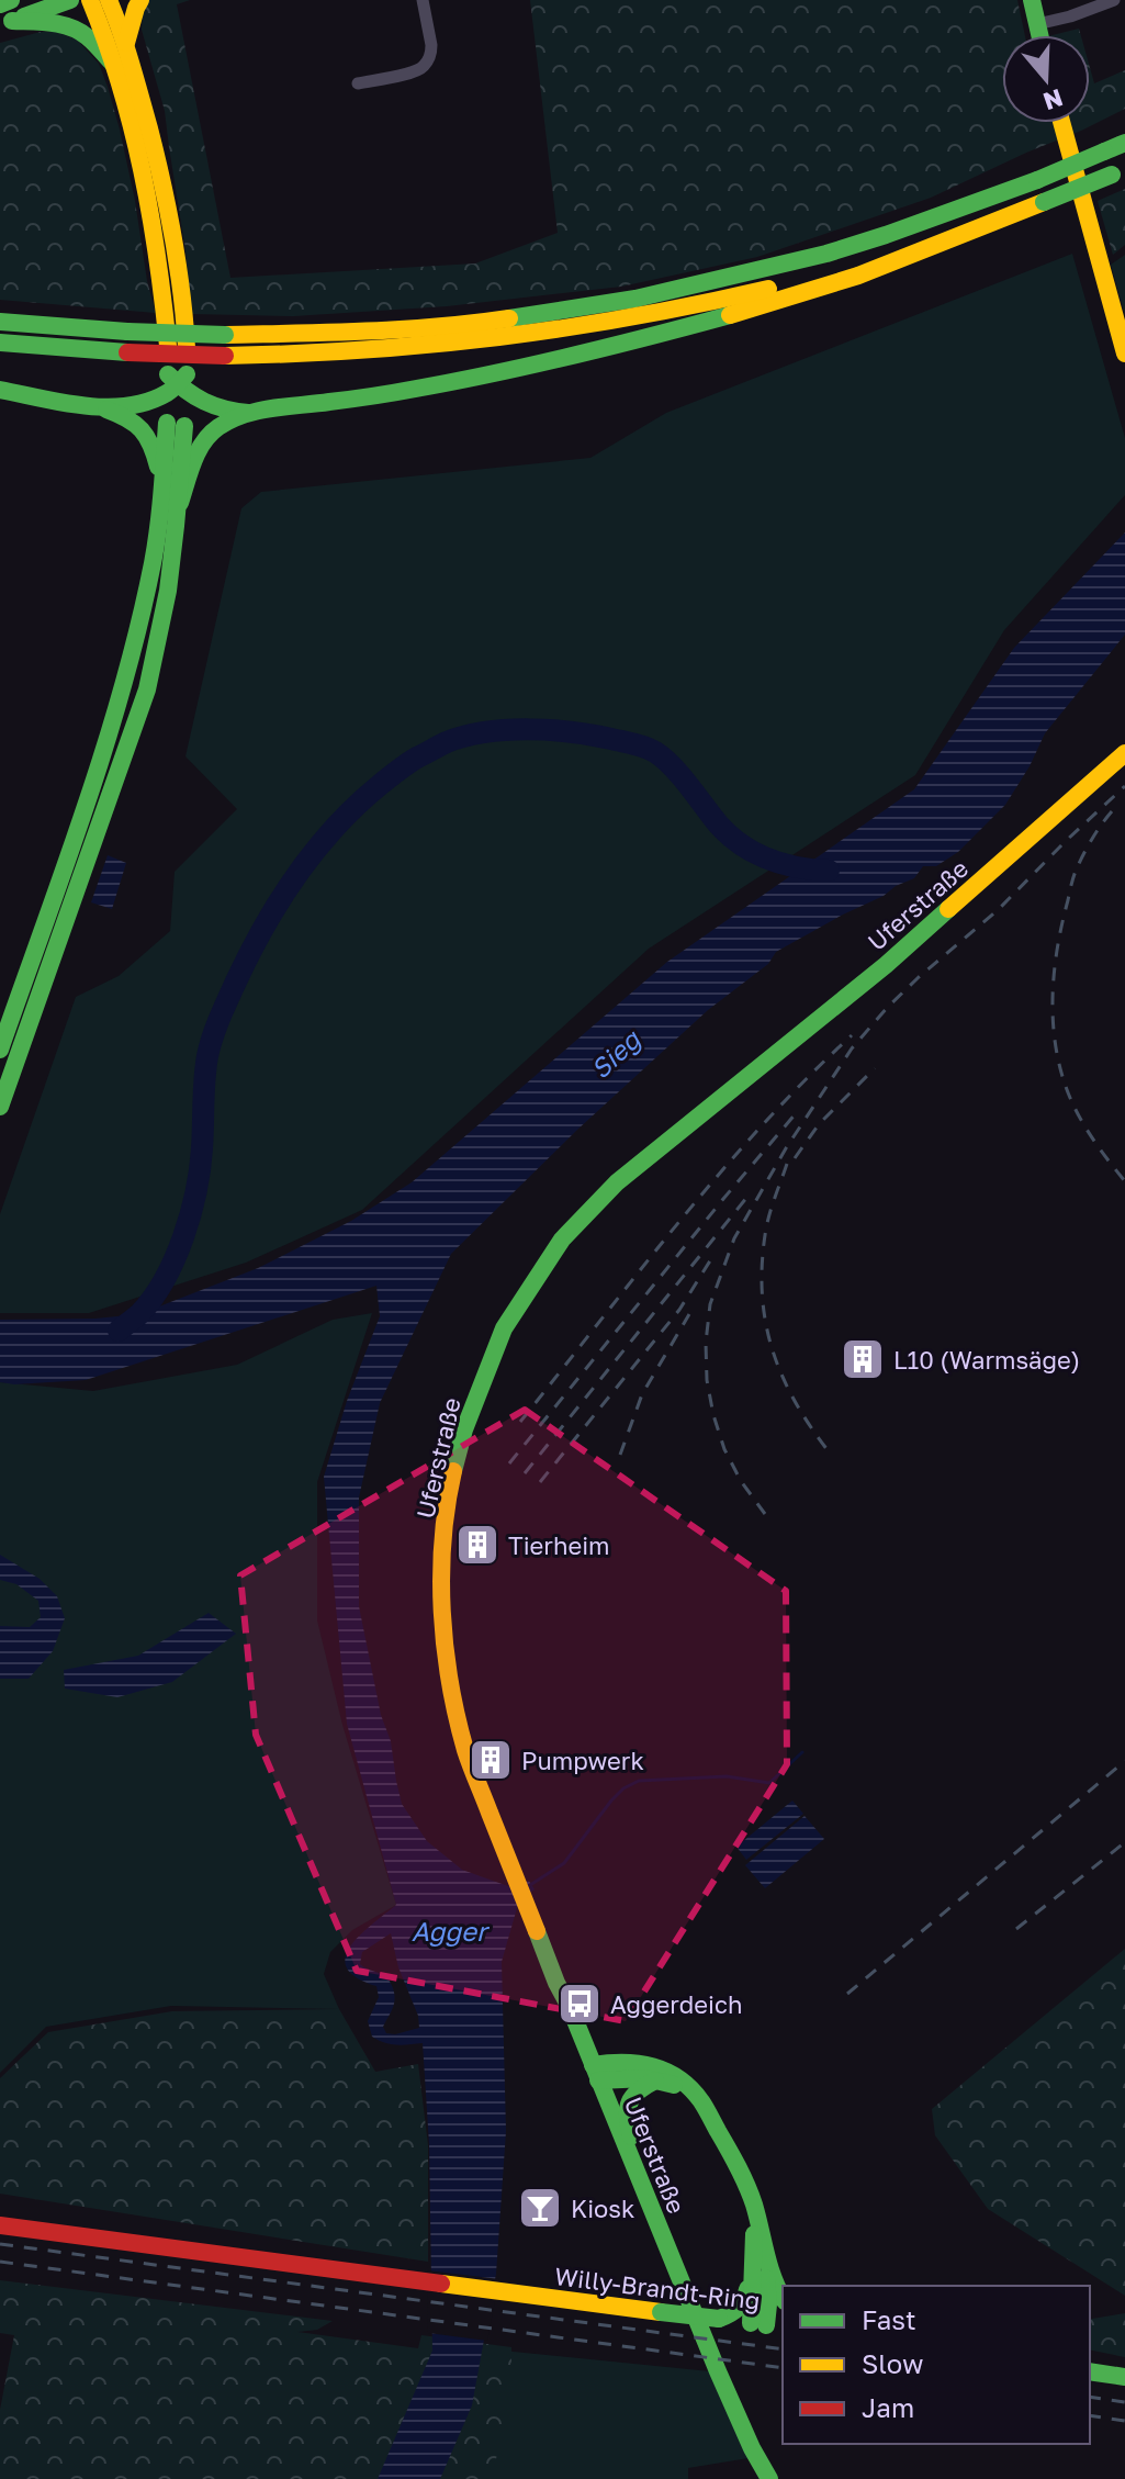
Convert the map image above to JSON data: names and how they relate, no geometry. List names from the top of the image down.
{
  "streets": {
    "main road": ["Uferstraße", "Willy-Brandt-Ring"]
  },
  "water": ["Sieg", "Agger"],
  "places": {
    "building": ["L10 (Warmsäge)", "Tierheim", "Pumpwerk"],
    "bus stop": ["Aggerdeich"],
    "bar": ["Kiosk"]
  },
  "legend": ["Fast", "Slow", "Jam"],
  "north": "bottom"
}
